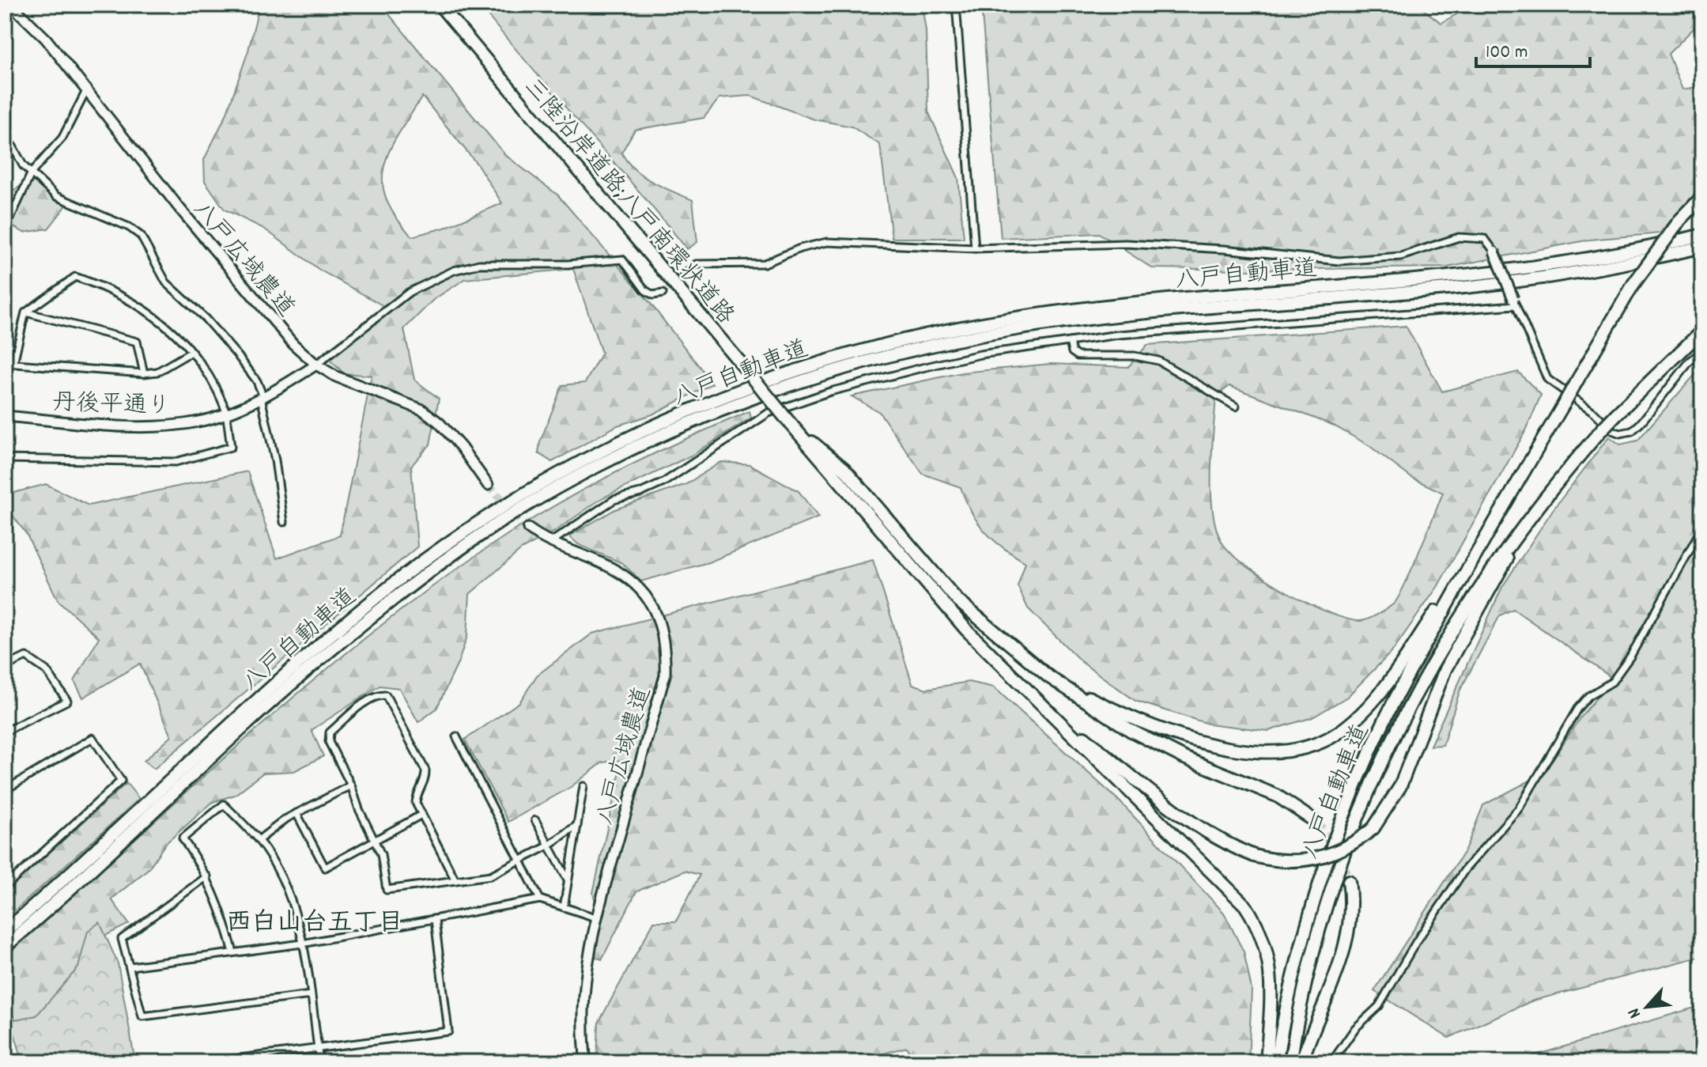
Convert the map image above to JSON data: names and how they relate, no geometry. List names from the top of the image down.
{
  "streets": {
    "highway": ["三陸沿岸道路;八戸南環状道路", "八戸自動車道"],
    "street": ["八戸広域農道", "丹後平通り"]
  },
  "crossings": [
    ["八戸広域農道", "丹後平通り"]
  ],
  "districts": ["西白山台五丁目"],
  "scale_bar": "100 m",
  "north": "bottom left"
}
